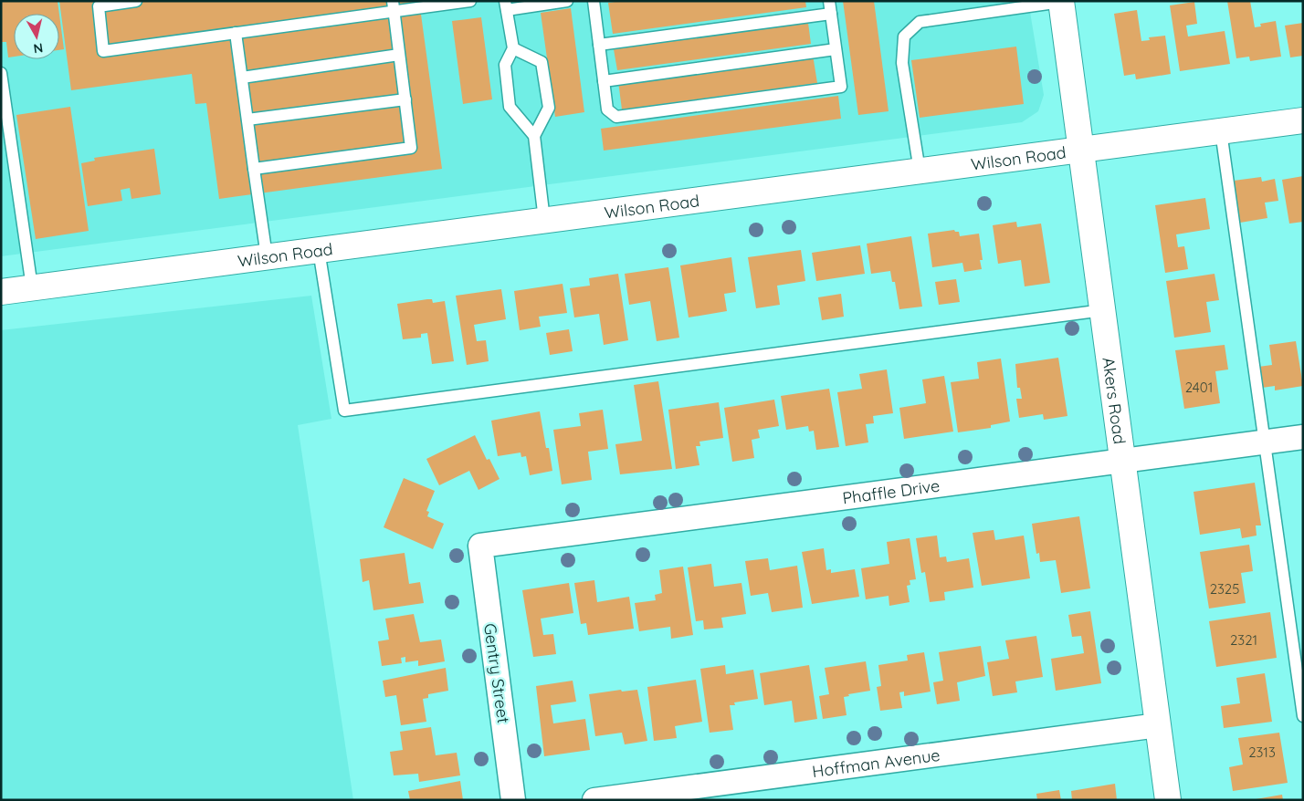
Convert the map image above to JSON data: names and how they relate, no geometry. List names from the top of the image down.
{
  "streets": {
    "street": [
      "Wilson Road",
      "Akers Road",
      "Phaffle Drive",
      "Gentry Street",
      "Hoffman Avenue"
    ]
  },
  "crossings": [
    ["Wilson Road", "Akers Road"],
    ["Akers Road", "Phaffle Drive"],
    ["Akers Road", "Hoffman Avenue"],
    ["Phaffle Drive", "Gentry Street"]
  ],
  "house_numbers": [
    "2401",
    "2325",
    "2321",
    "2313"
  ],
  "north": "bottom"
}
